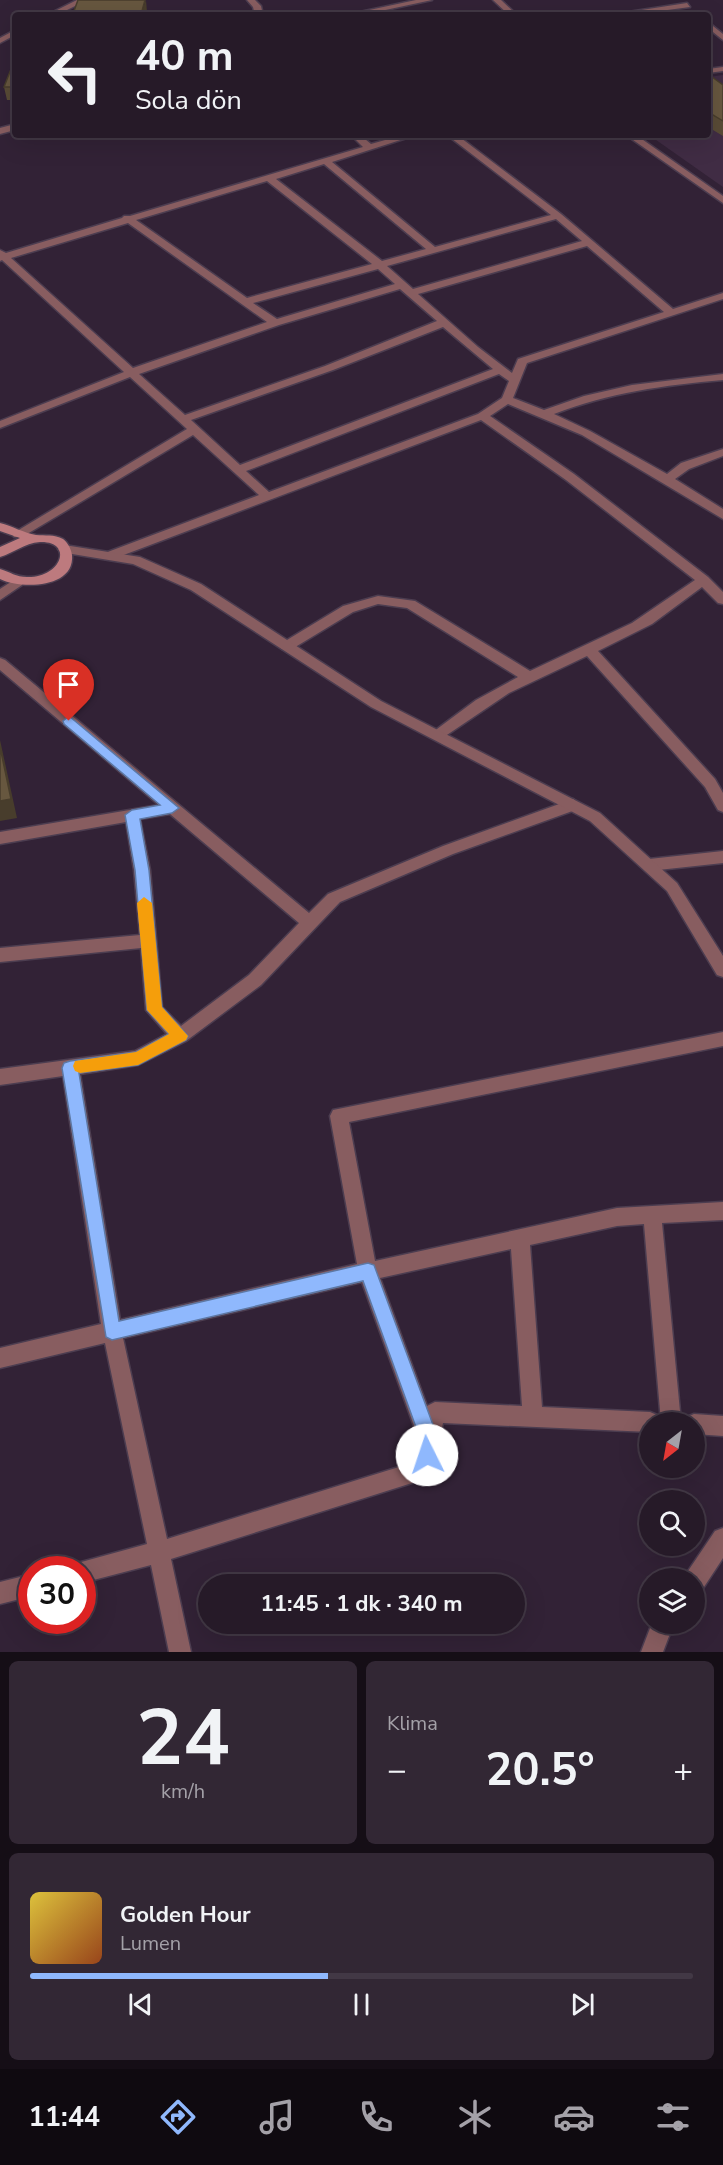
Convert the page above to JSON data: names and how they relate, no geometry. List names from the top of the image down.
{
  "north": "bottom left",
  "page": {
    "turn": ["40 m", "Sola dön"],
    "limit": "30",
    "trip": "11:45 · 1 dk · 340 m",
    "tile": [
      ["24", "km/h"],
      "Klima"
    ],
    "heat": ["−", "20.5°", "+"],
    "song": ["Golden Hour", "Lumen"],
    "tabs": "11:44"
  }
}
